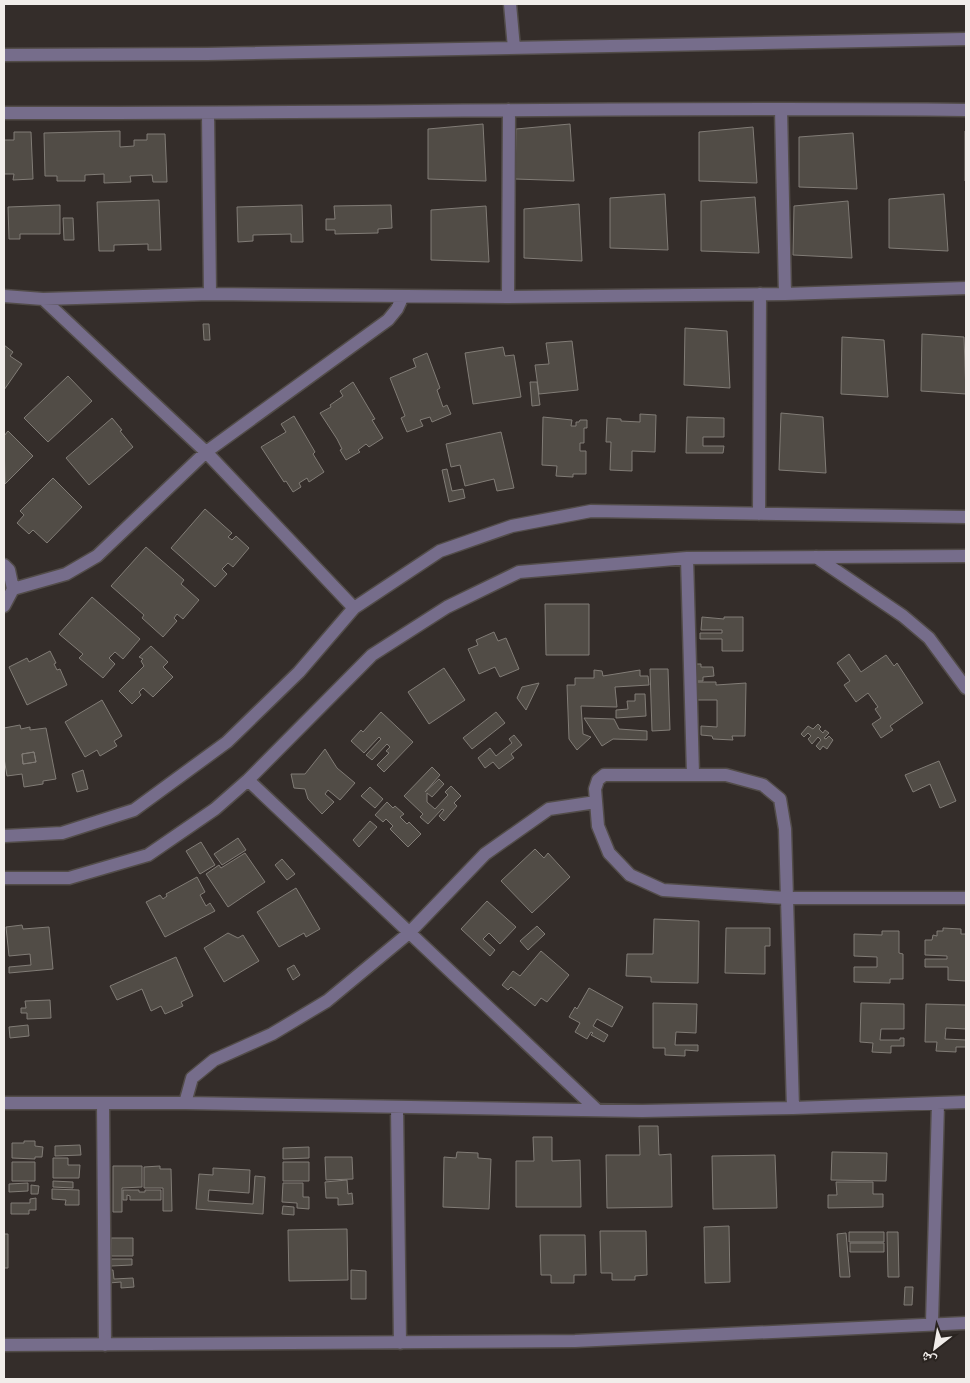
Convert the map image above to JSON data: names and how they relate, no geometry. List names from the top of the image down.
{
  "north": "bottom left"
}
